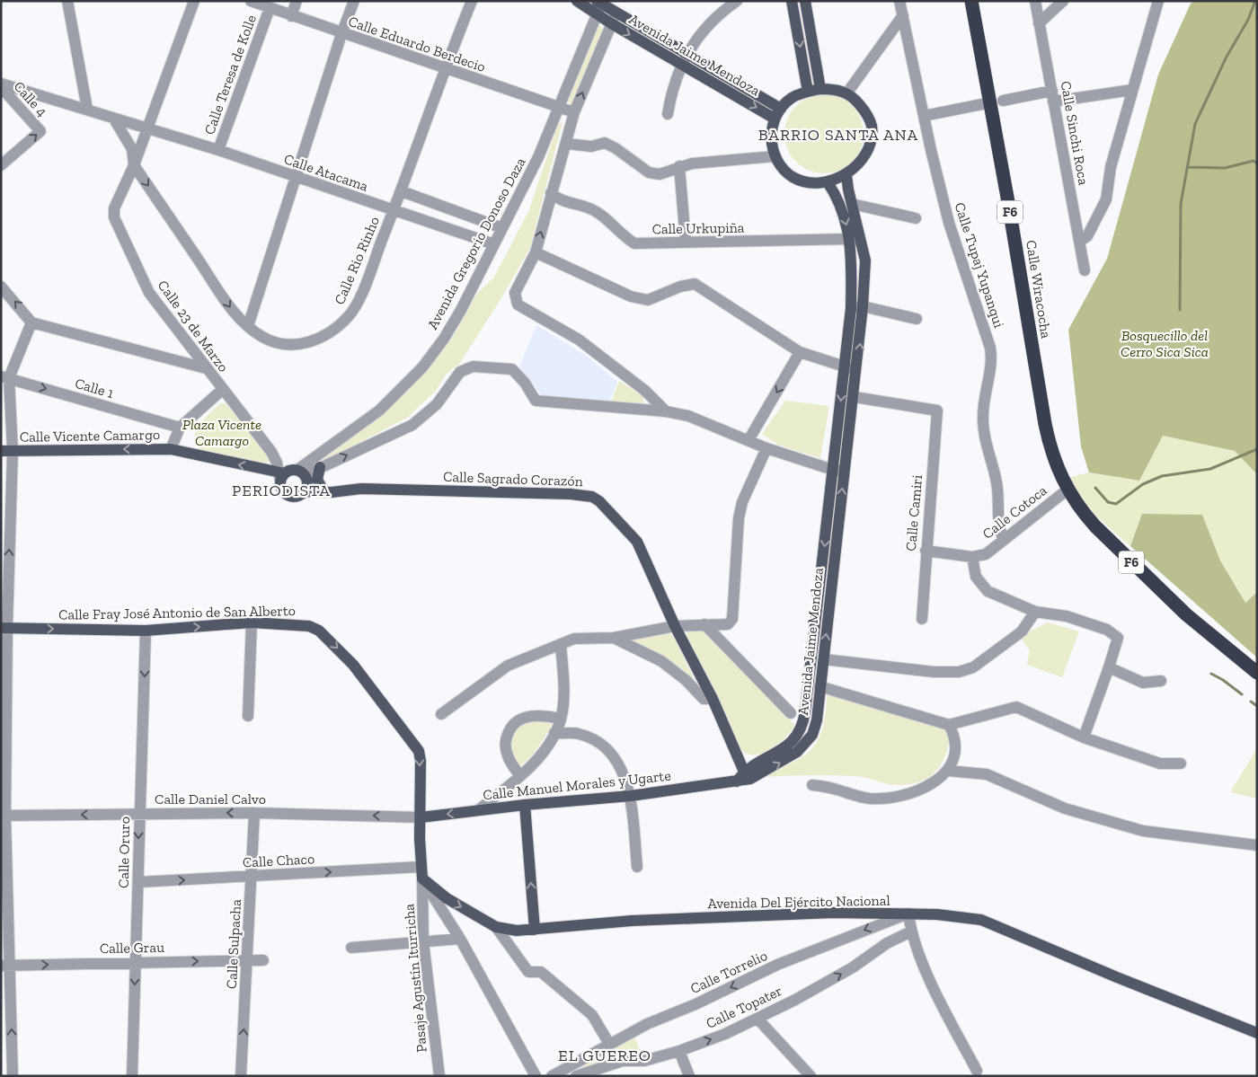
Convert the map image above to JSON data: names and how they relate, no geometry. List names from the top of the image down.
{
  "streets": {
    "highway": ["F6", "Calle Wiracocha"],
    "main road": [
      "Avenida Jaime Mendoza",
      "Calle Vicente Camargo",
      "Calle Sagrado Corazón",
      "Calle Fray José Antonio de San Alberto",
      "Calle Manuel Morales y Ugarte",
      "Avenida Del Ejército Nacional"
    ],
    "street": [
      "Calle Eduardo Berdecio",
      "Calle Teresa de Kolle",
      "Calle 4",
      "Calle Sinchi Roca",
      "Calle Atacama",
      "Calle Urkupiña",
      "Avenida Gregorio Donoso Daza",
      "Calle Rio Rinho",
      "Calle Tupaj Yupanqui",
      "Calle 23 de Marzo",
      "Calle 1",
      "Calle Cotoca",
      "Calle Camiri",
      "Calle Daniel Calvo",
      "Calle Oruro",
      "Calle Chaco",
      "Calle Sulpacha",
      "Calle Grau",
      "Calle Torrelio",
      "Pasaje Agustín Iturricha",
      "Calle Topater"
    ]
  },
  "crossings": [
    ["Calle Eduardo Berdecio", "Calle Teresa de Kolle"],
    ["Calle Eduardo Berdecio", "Avenida Gregorio Donoso Daza"],
    ["Calle Eduardo Berdecio", "Calle Rio Rinho"],
    ["Avenida Jaime Mendoza", "Calle Urkupiña"],
    ["Avenida Jaime Mendoza", "Avenida Gregorio Donoso Daza"],
    ["Avenida Jaime Mendoza", "Calle Sagrado Corazón"],
    ["Avenida Jaime Mendoza", "Calle Camiri"],
    ["Avenida Jaime Mendoza", "Calle Manuel Morales y Ugarte"],
    ["Calle Teresa de Kolle", "Calle Atacama"],
    ["Calle Atacama", "Avenida Gregorio Donoso Daza"],
    ["Calle Atacama", "Calle Rio Rinho"],
    ["Calle Atacama", "Calle 23 de Marzo"],
    ["F6", "Calle Wiracocha"],
    ["F6", "Calle Cotoca"],
    ["Avenida Gregorio Donoso Daza", "Calle 23 de Marzo"],
    ["Avenida Gregorio Donoso Daza", "Calle Vicente Camargo"],
    ["Avenida Gregorio Donoso Daza", "Calle Sagrado Corazón"],
    ["Calle Rio Rinho", "Calle 23 de Marzo"],
    ["Calle Tupaj Yupanqui", "Calle Cotoca"],
    ["Calle Wiracocha", "Calle Cotoca"],
    ["Calle 23 de Marzo", "Calle Vicente Camargo"],
    ["Calle 23 de Marzo", "Calle Sagrado Corazón"],
    ["Calle Vicente Camargo", "Calle Sagrado Corazón"],
    ["Calle Sagrado Corazón", "Calle Manuel Morales y Ugarte"],
    ["Calle Fray José Antonio de San Alberto", "Calle Manuel Morales y Ugarte"],
    ["Calle Fray José Antonio de San Alberto", "Calle Daniel Calvo"],
    ["Calle Fray José Antonio de San Alberto", "Calle Oruro"],
    ["Calle Manuel Morales y Ugarte", "Calle Daniel Calvo"],
    ["Calle Daniel Calvo", "Calle Oruro"],
    ["Calle Daniel Calvo", "Calle Sulpacha"],
    ["Calle Oruro", "Calle Chaco"],
    ["Calle Oruro", "Calle Grau"],
    ["Calle Chaco", "Avenida Del Ejército Nacional"],
    ["Calle Chaco", "Calle Sulpacha"],
    ["Calle Chaco", "Pasaje Agustín Iturricha"],
    ["Avenida Del Ejército Nacional", "Calle Torrelio"],
    ["Avenida Del Ejército Nacional", "Pasaje Agustín Iturricha"],
    ["Calle Sulpacha", "Calle Grau"]
  ],
  "one_way": [
    "Calle Vicente Camargo",
    "Calle Fray José Antonio de San Alberto",
    "Calle Daniel Calvo",
    "Calle Oruro",
    "Calle Chaco",
    "Calle Sulpacha",
    "Calle Grau",
    "Calle Torrelio",
    "Calle Topater"
  ],
  "districts": ["BARRIO SANTA ANA", "PERIODISTA", "EL GUEREO"],
  "parks": ["Bosquecillo del Cerro Sica Sica", "Plaza Vicente Camargo"]
}
